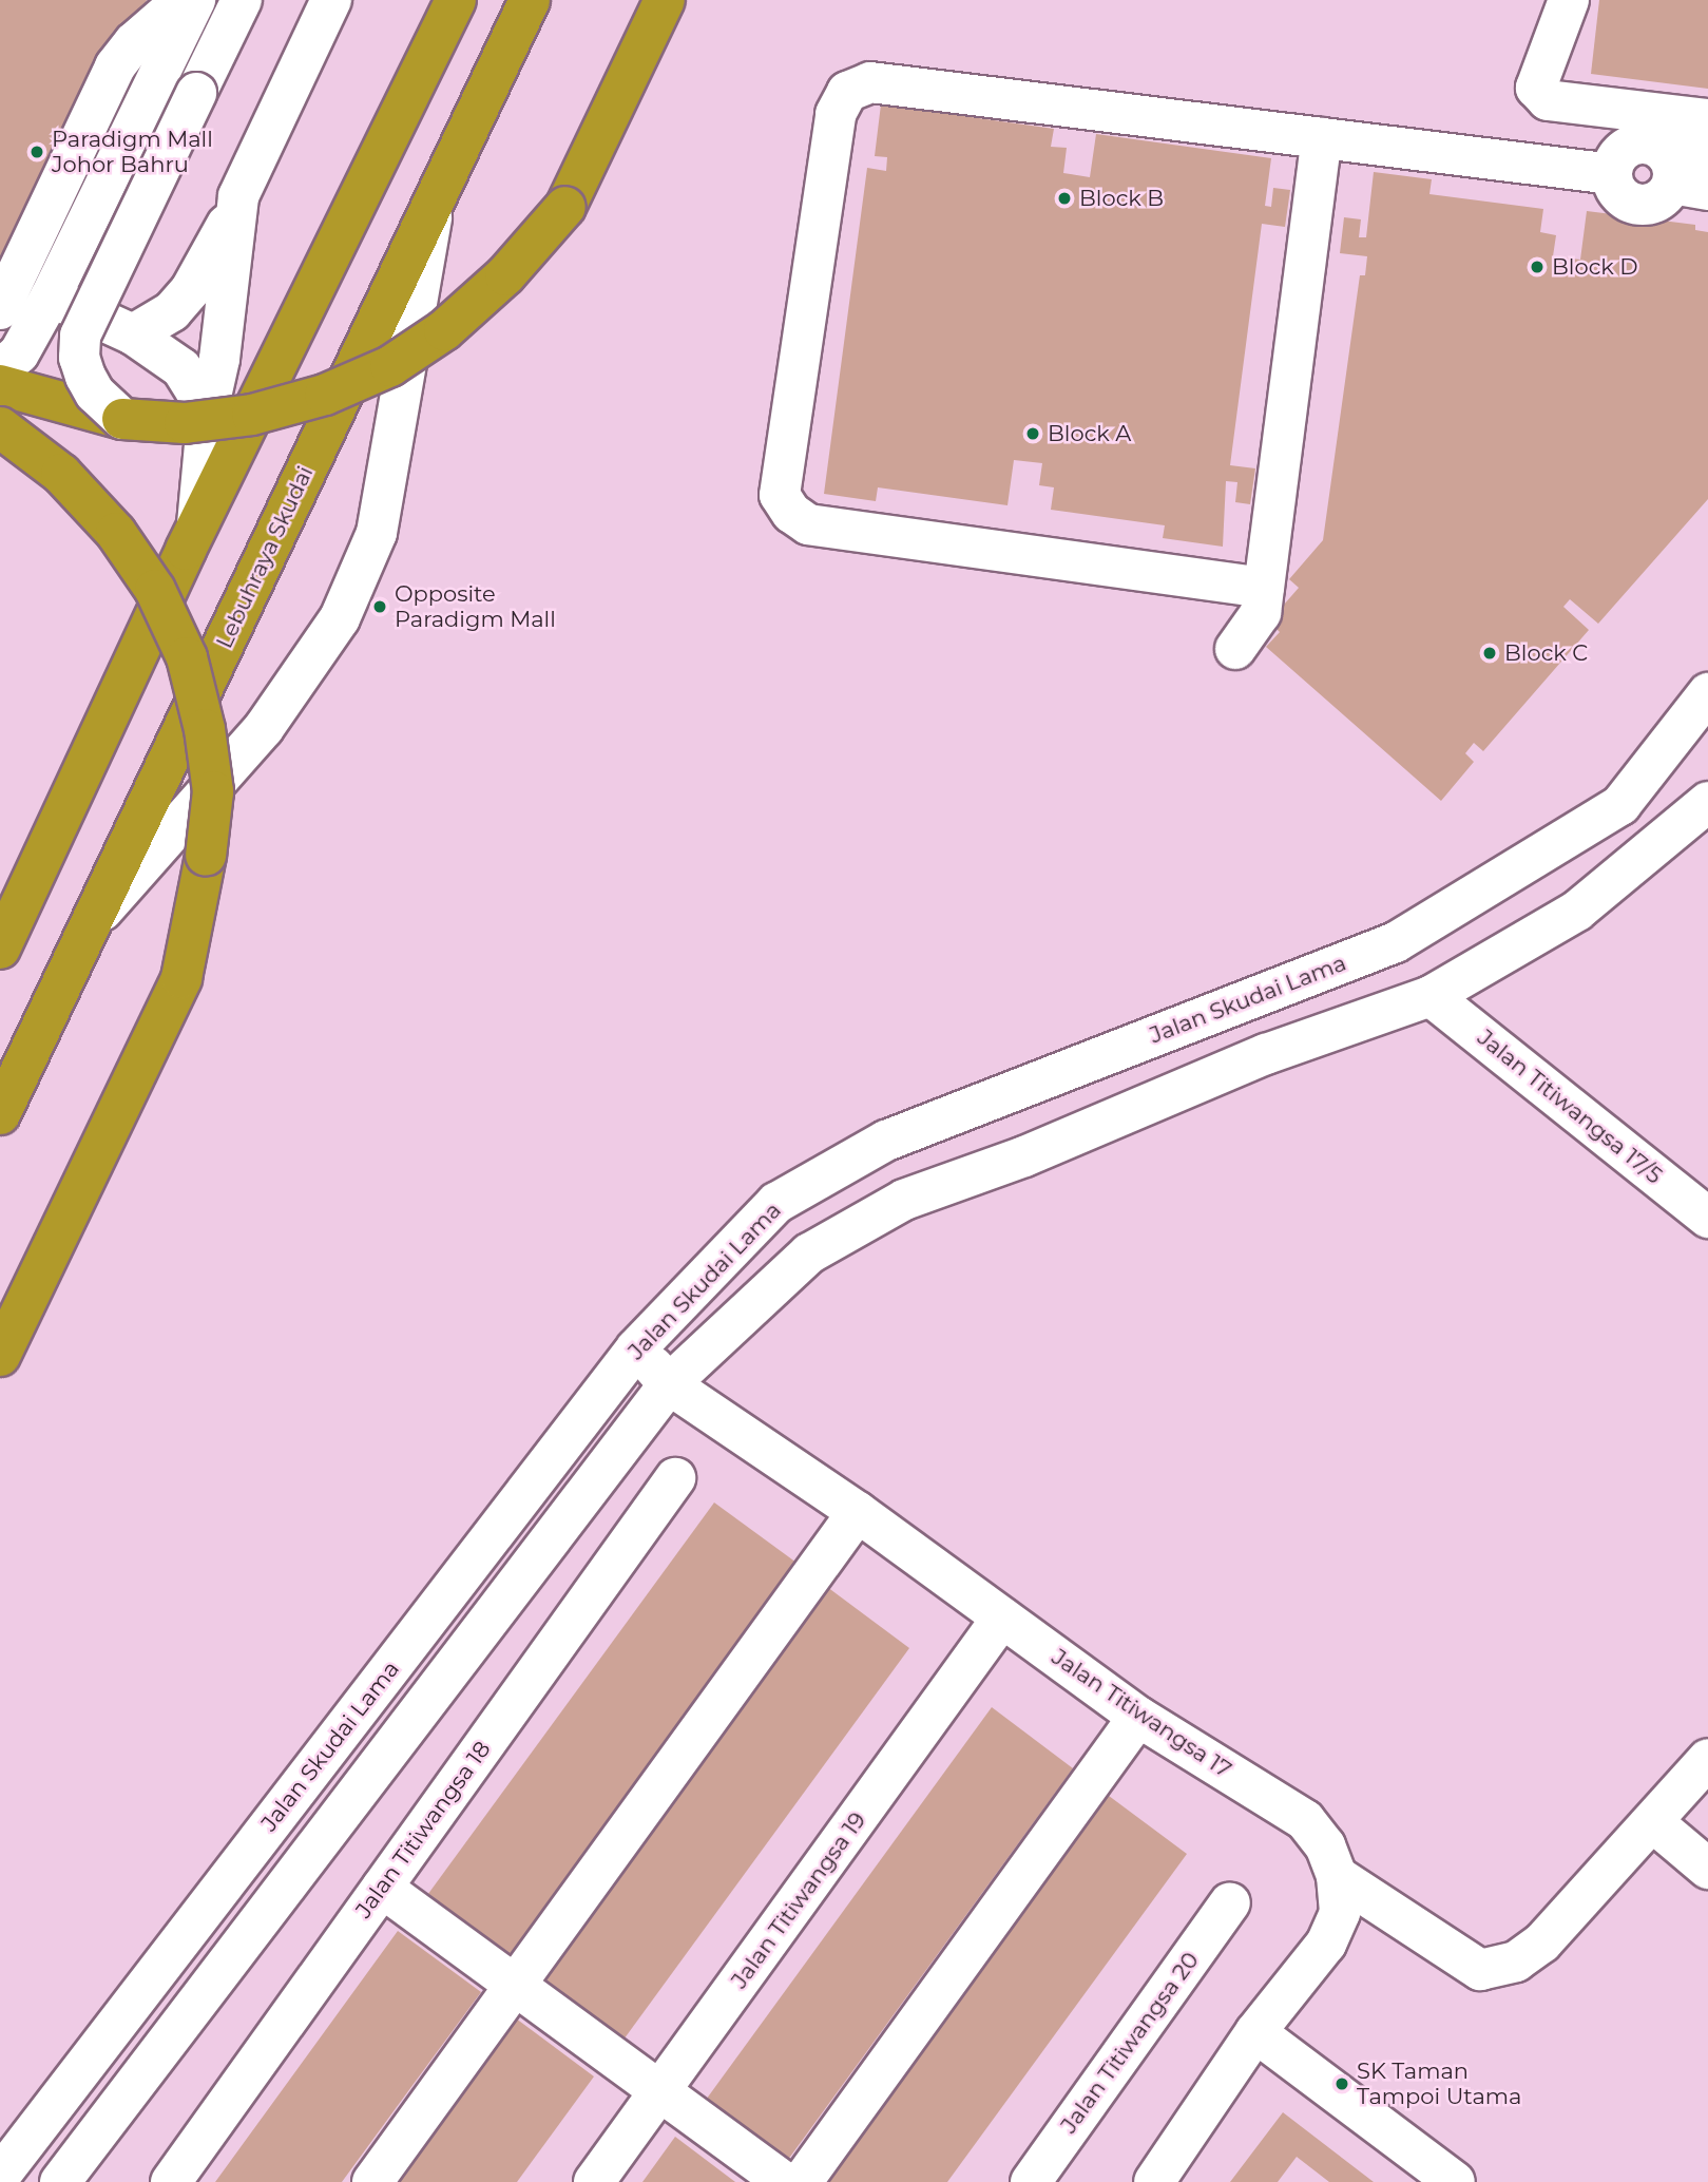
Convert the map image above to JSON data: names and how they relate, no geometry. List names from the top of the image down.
{
  "streets": {
    "highway": ["Lebuhraya Skudai"],
    "street": [
      "Jalan Skudai Lama",
      "Jalan Titiwangsa 17/5",
      "Jalan Titiwangsa 17",
      "Jalan Titiwangsa 18",
      "Jalan Titiwangsa 19",
      "Jalan Titiwangsa 20"
    ]
  },
  "crossings": [
    ["Jalan Skudai Lama", "Jalan Titiwangsa 17/5"],
    ["Jalan Skudai Lama", "Jalan Titiwangsa 17"],
    ["Jalan Titiwangsa 17", "Jalan Titiwangsa 19"]
  ],
  "places": [
    "Paradigm Mall Johor Bahru",
    "Block B",
    "Block D",
    "Block A",
    "Opposite Paradigm Mall",
    "Block C",
    "SK Taman Tampoi Utama"
  ]
}
